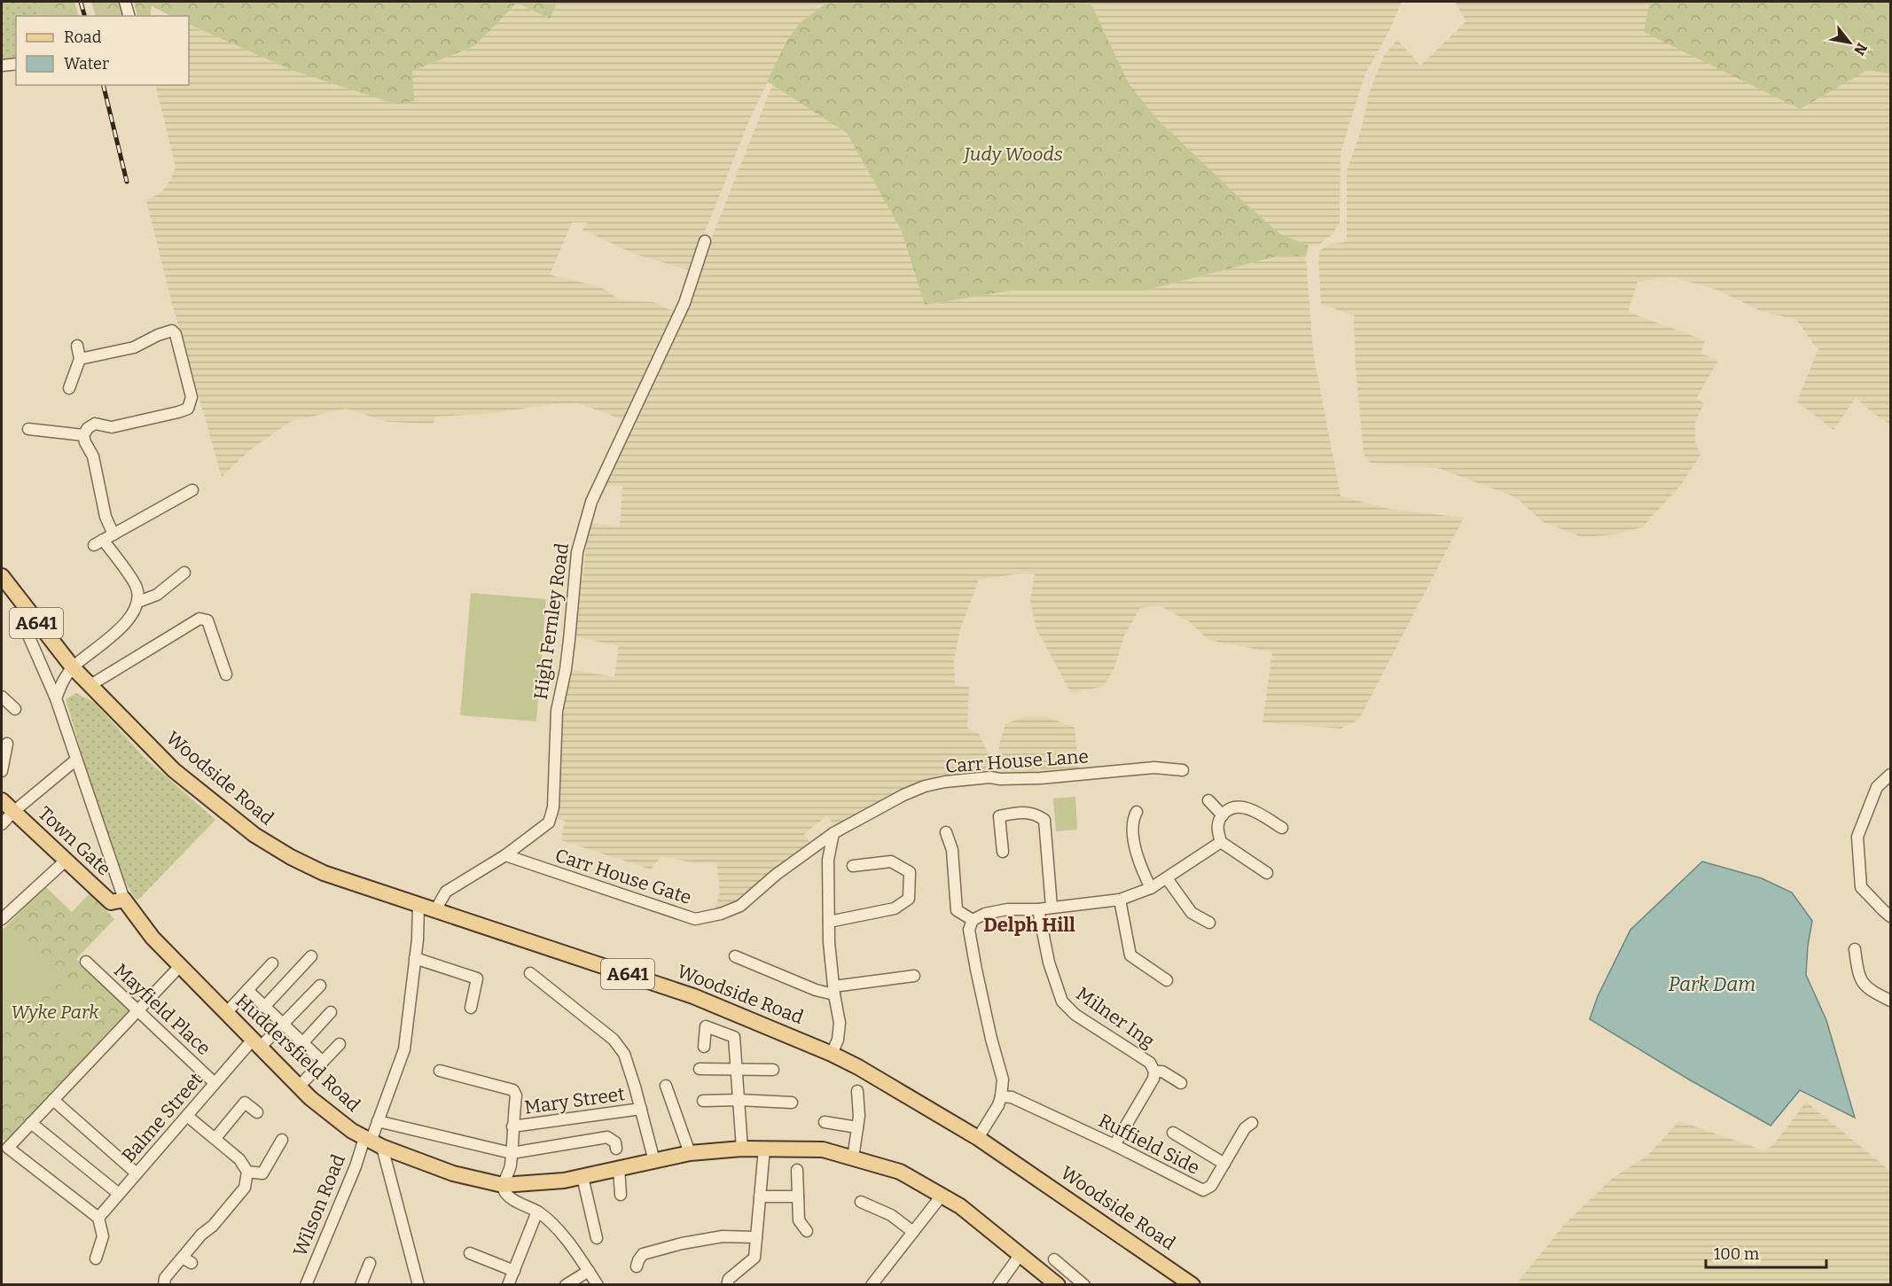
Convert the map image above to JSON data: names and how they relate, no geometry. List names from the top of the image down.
{
  "streets": {
    "main road": [
      "A641",
      "Woodside Road",
      "Town Gate",
      "Huddersfield Road"
    ],
    "street": [
      "High Fernley Road",
      "Carr House Lane",
      "Carr House Gate",
      "Mayfield Place",
      "Milner Ing",
      "Mary Street",
      "Balme Street",
      "Ruffield Side",
      "Wilson Road"
    ]
  },
  "crossings": [
    ["High Fernley Road", "Woodside Road"],
    ["High Fernley Road", "Carr House Gate"],
    ["A641", "Woodside Road"],
    ["A641", "Huddersfield Road"],
    ["Carr House Lane", "Carr House Gate"],
    ["Town Gate", "Huddersfield Road"],
    ["Mayfield Place", "Balme Street"],
    ["Milner Ing", "Ruffield Side"],
    ["Huddersfield Road", "Balme Street"],
    ["Huddersfield Road", "Wilson Road"]
  ],
  "districts": ["Delph Hill"],
  "water": ["Park Dam"],
  "parks": ["Judy Woods", "Wyke Park"],
  "legend": ["Road", "Water"],
  "scale_bar": "100 m",
  "north": "bottom right"
}
